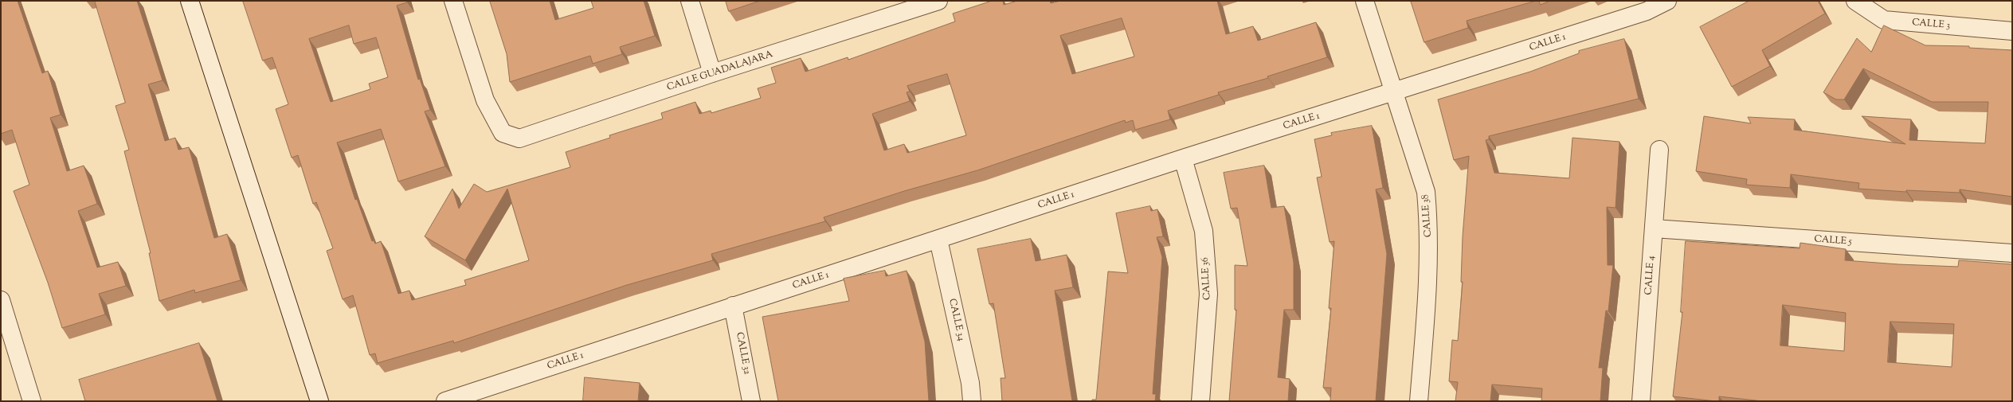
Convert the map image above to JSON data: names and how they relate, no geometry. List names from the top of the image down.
{
  "streets": {
    "street": [
      "CALLE 3",
      "CALLE 1",
      "CALLE GUADALAJARA",
      "CALLE 38",
      "CALLE 5",
      "CALLE 4",
      "CALLE 36",
      "CALLE 34",
      "CALLE 32"
    ]
  },
  "crossings": [
    ["CALLE 1", "CALLE 38"],
    ["CALLE 1", "CALLE 36"],
    ["CALLE 1", "CALLE 34"],
    ["CALLE 1", "CALLE 32"],
    ["CALLE 5", "CALLE 4"]
  ]
}
